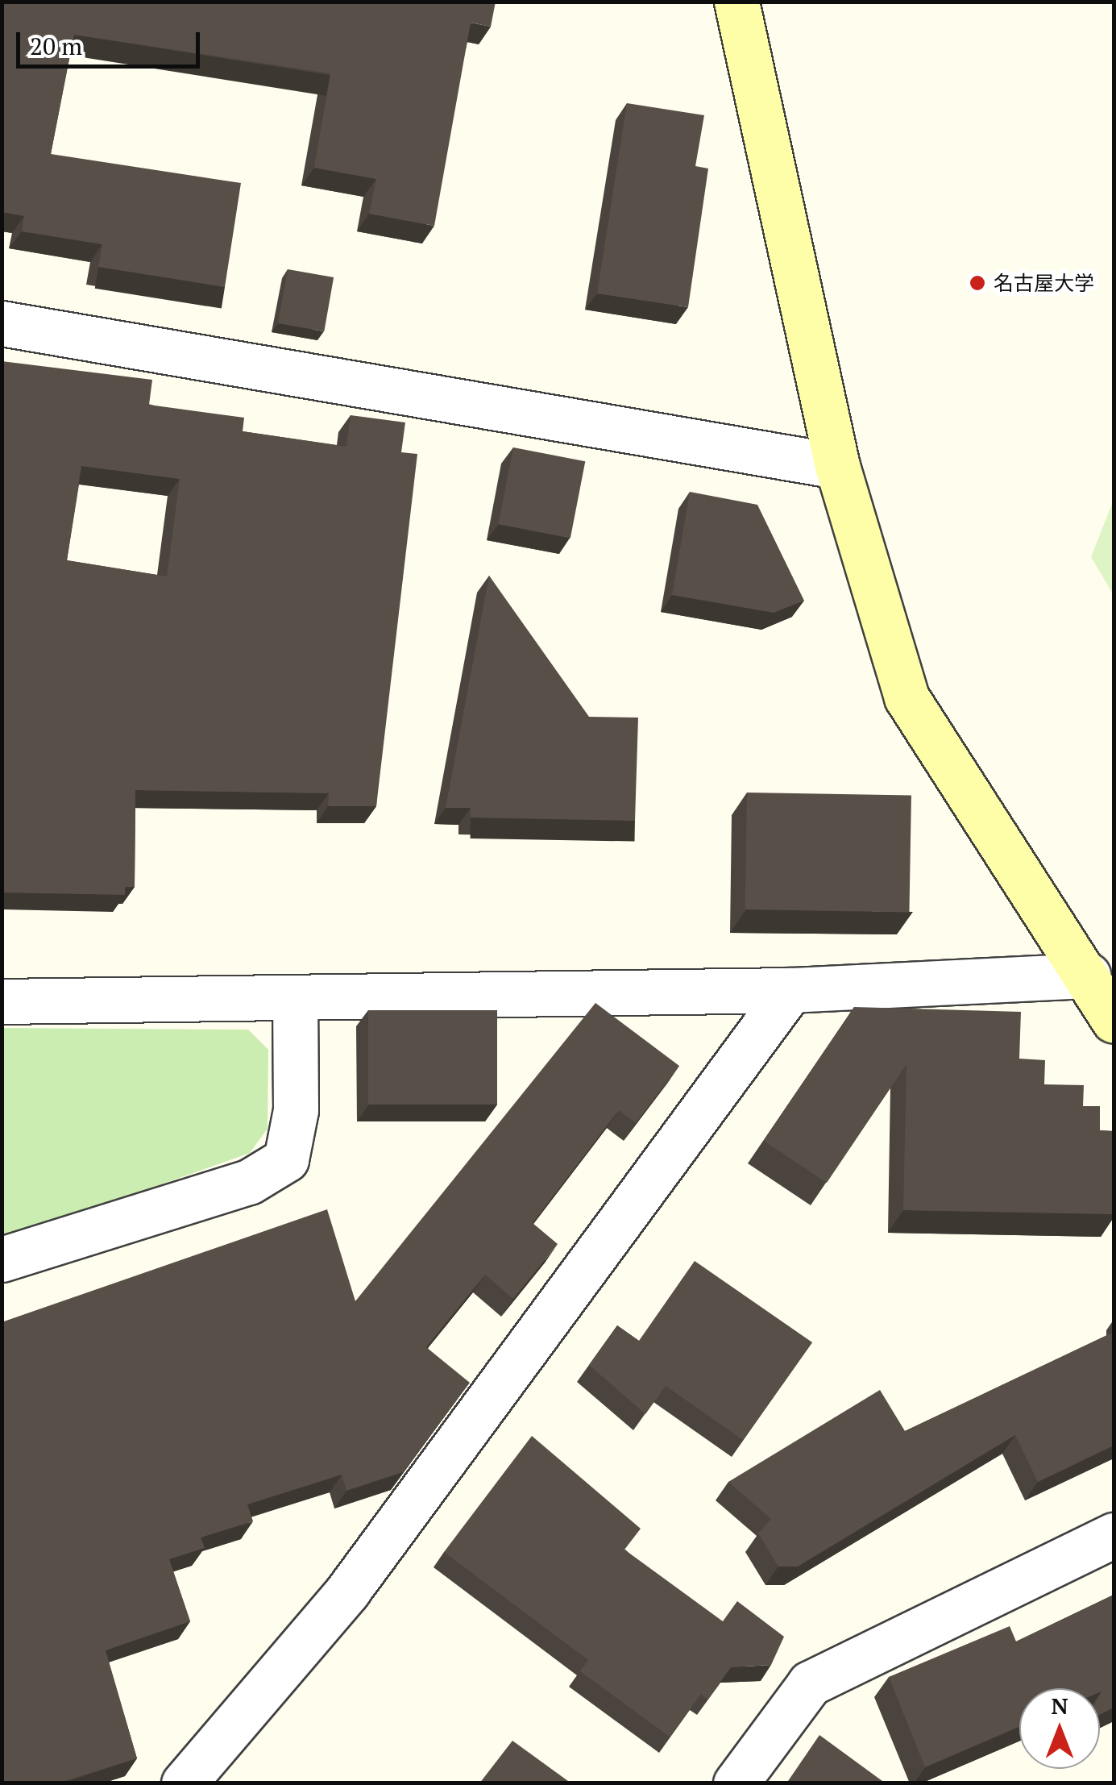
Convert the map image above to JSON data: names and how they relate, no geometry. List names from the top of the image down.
{
  "places": ["名古屋大学"],
  "scale_bar": "20 m",
  "north": "top"
}
